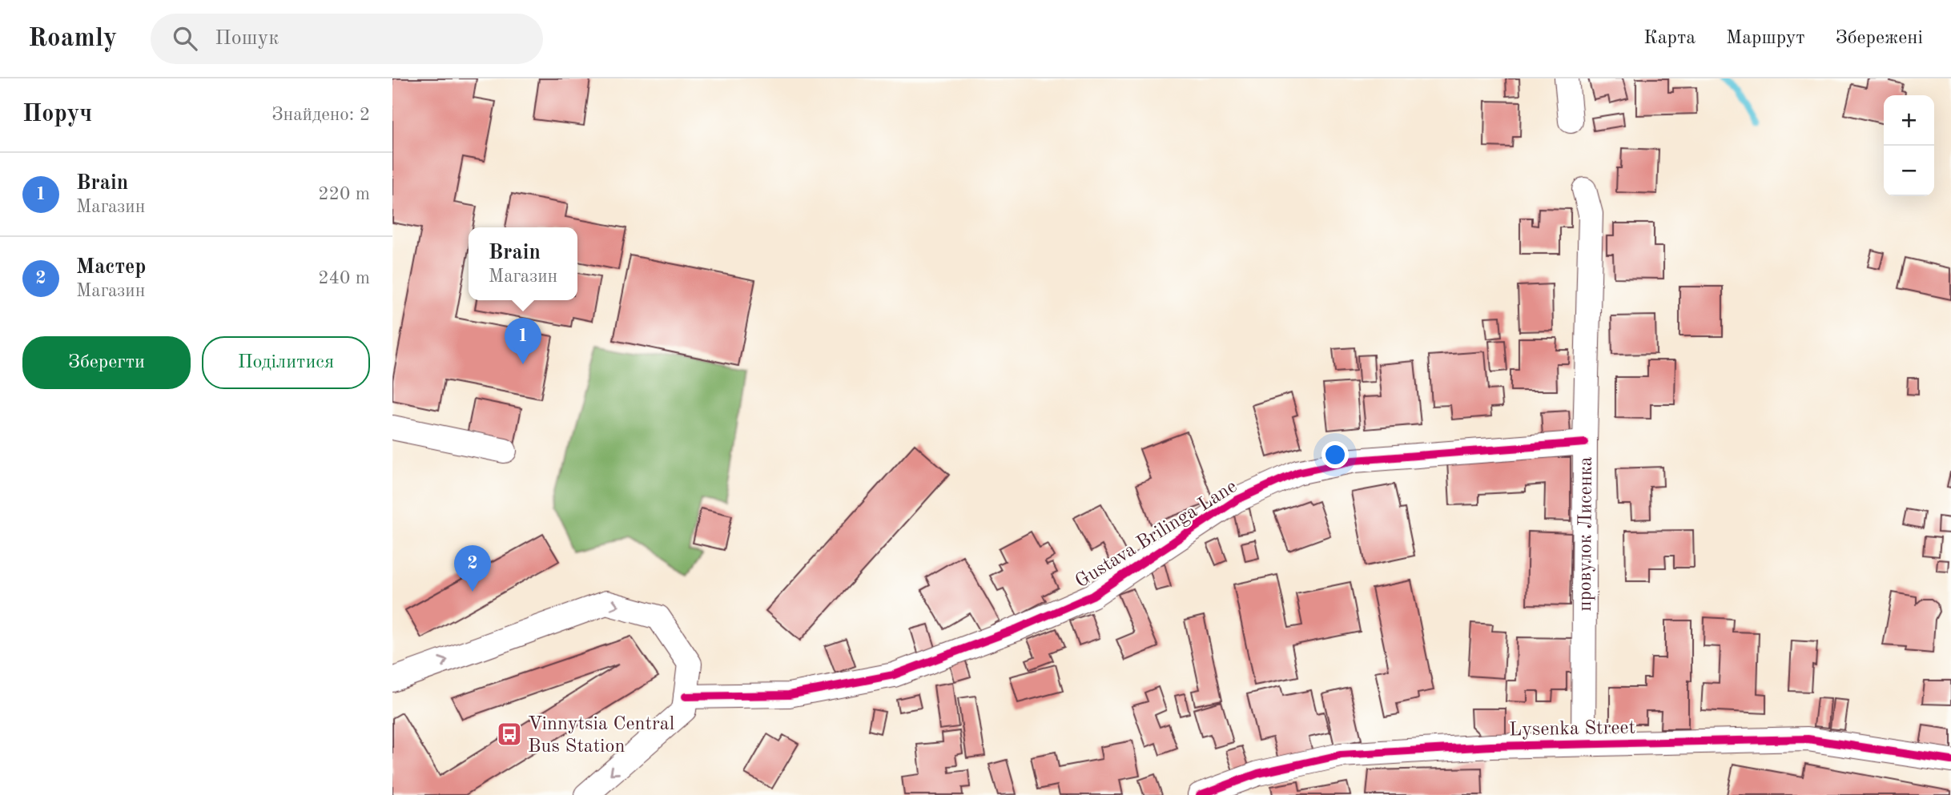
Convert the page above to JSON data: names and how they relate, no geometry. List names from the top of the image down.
{
  "streets": {
    "street": ["Gustava Brilinga Lane", "провулок Лисенка", "Lysenka Street"]
  },
  "crossings": [
    ["Gustava Brilinga Lane", "провулок Лисенка"],
    ["провулок Лисенка", "Lysenka Street"]
  ],
  "places": {
    "bus stop": ["Vinnytsia Central Bus Station"]
  },
  "page": {
    "header": "Roamly",
    "search": "Пошук",
    "nav": ["Карта", "Маршрут", "Збережені"],
    "heading": ["Поруч", "Знайдено: 2"],
    "map_buttons": ["+", "−"],
    "list": [
      {
        "mark": "1",
        "name": "Brain",
        "note": "Магазин",
        "value": "220 m"
      },
      {
        "mark": "2",
        "name": "Мастер",
        "note": "Магазин",
        "value": "240 m"
      }
    ],
    "popup": ["Brain", "Магазин"],
    "pins": ["1", "2"],
    "buttons": ["Зберегти", "Поділитися"]
  }
}
